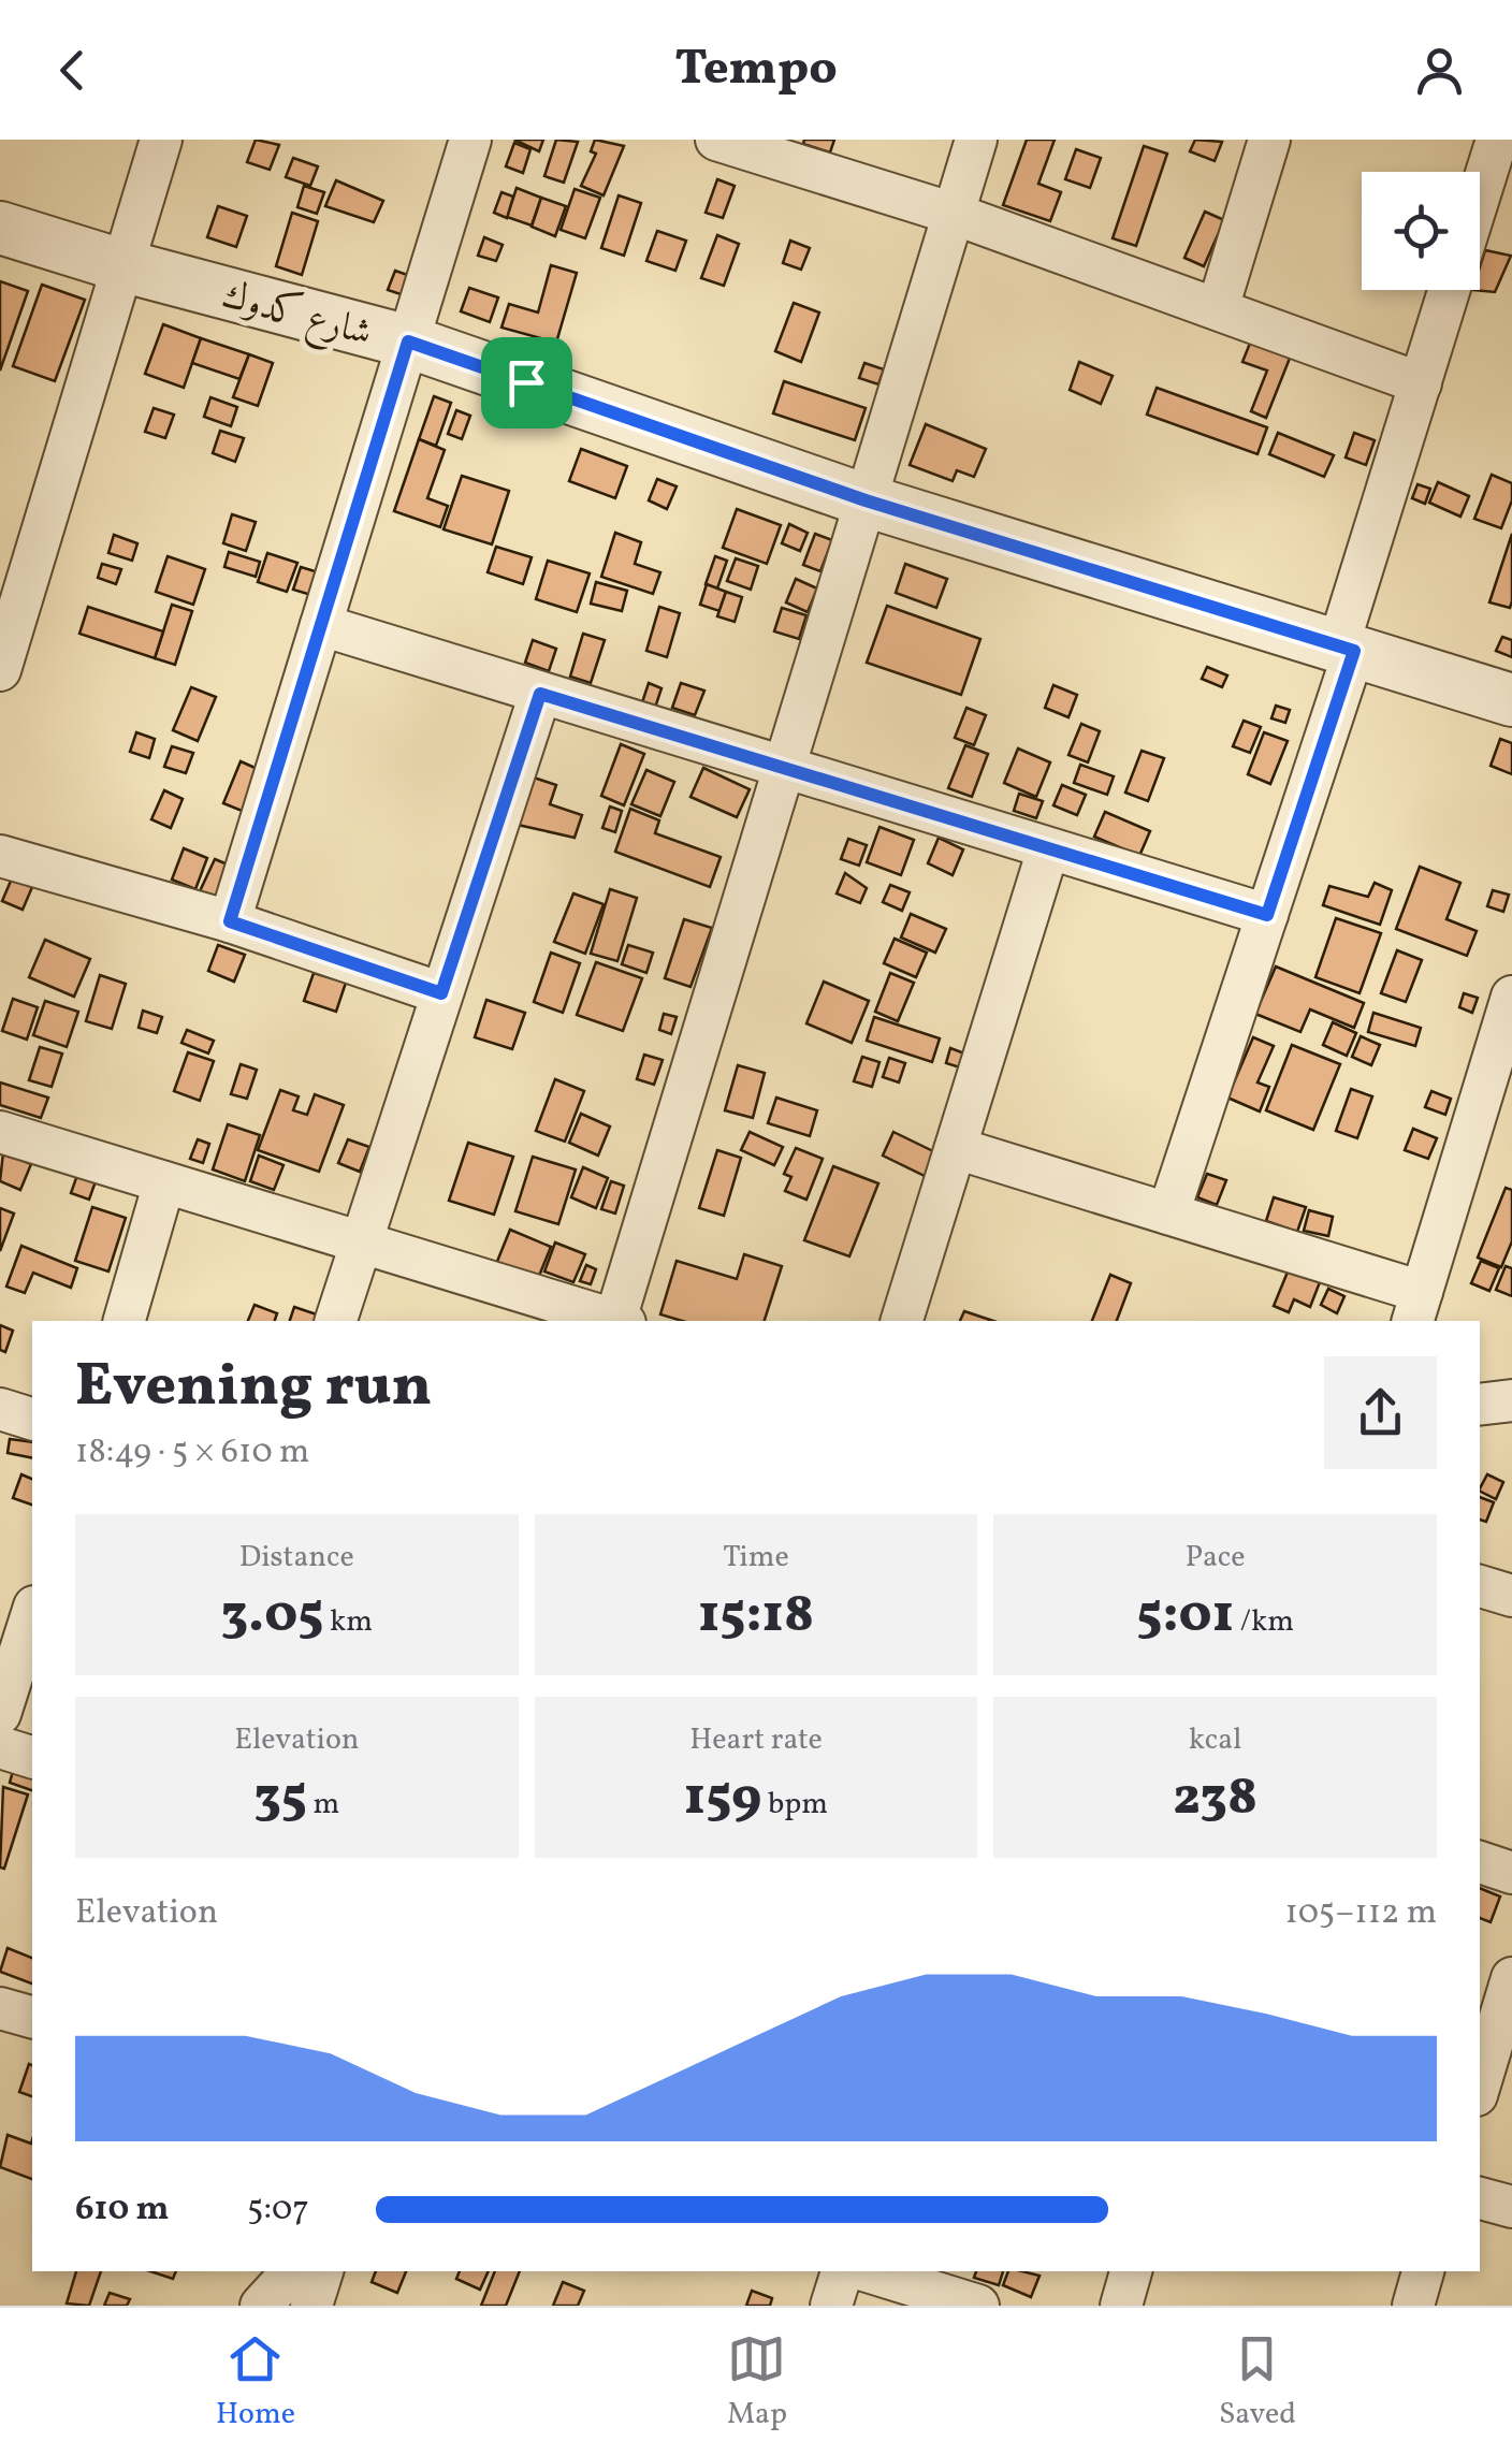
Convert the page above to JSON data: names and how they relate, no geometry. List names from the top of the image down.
{
  "streets": {
    "street": ["شارع كدوك"]
  },
  "page": {
    "header": "Tempo",
    "heading": ["Evening run", "18:49 · 5 × 610 m"],
    "stats": [
      ["Distance", "3.05 km"],
      ["Time", "15:18"],
      ["Pace", "5:01 /km"],
      ["Elevation", "35 m"],
      ["Heart rate", "159 bpm"],
      ["kcal", "238"]
    ],
    "chart": ["Elevation", "105–112 m"],
    "list": [
      {
        "name": "610 m",
        "note": "5:07"
      }
    ],
    "tabs": ["Home", "Map", "Saved"]
  }
}
